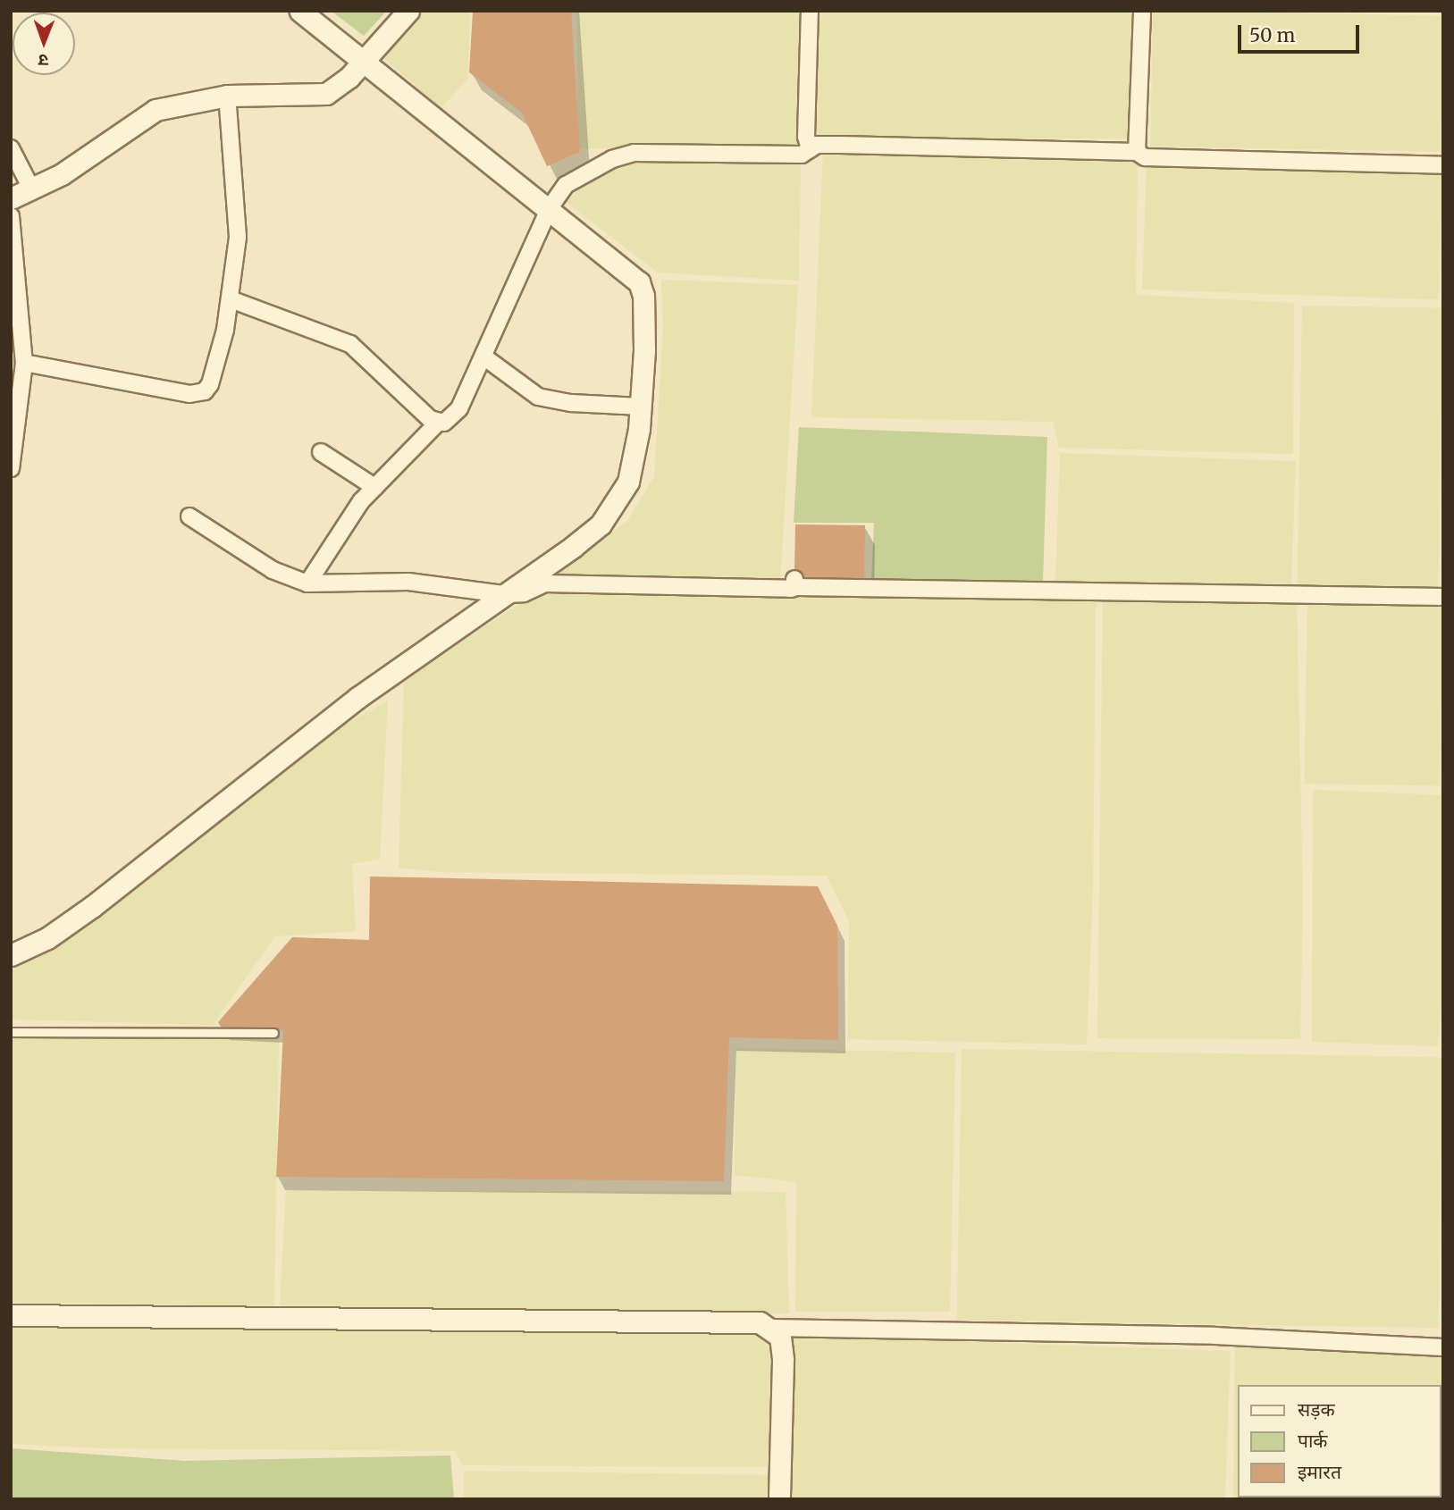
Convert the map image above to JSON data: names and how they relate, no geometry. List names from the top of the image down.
{
  "legend": ["सड़क", "पार्क", "इमारत"],
  "scale_bar": "50 m",
  "north": "bottom"
}
